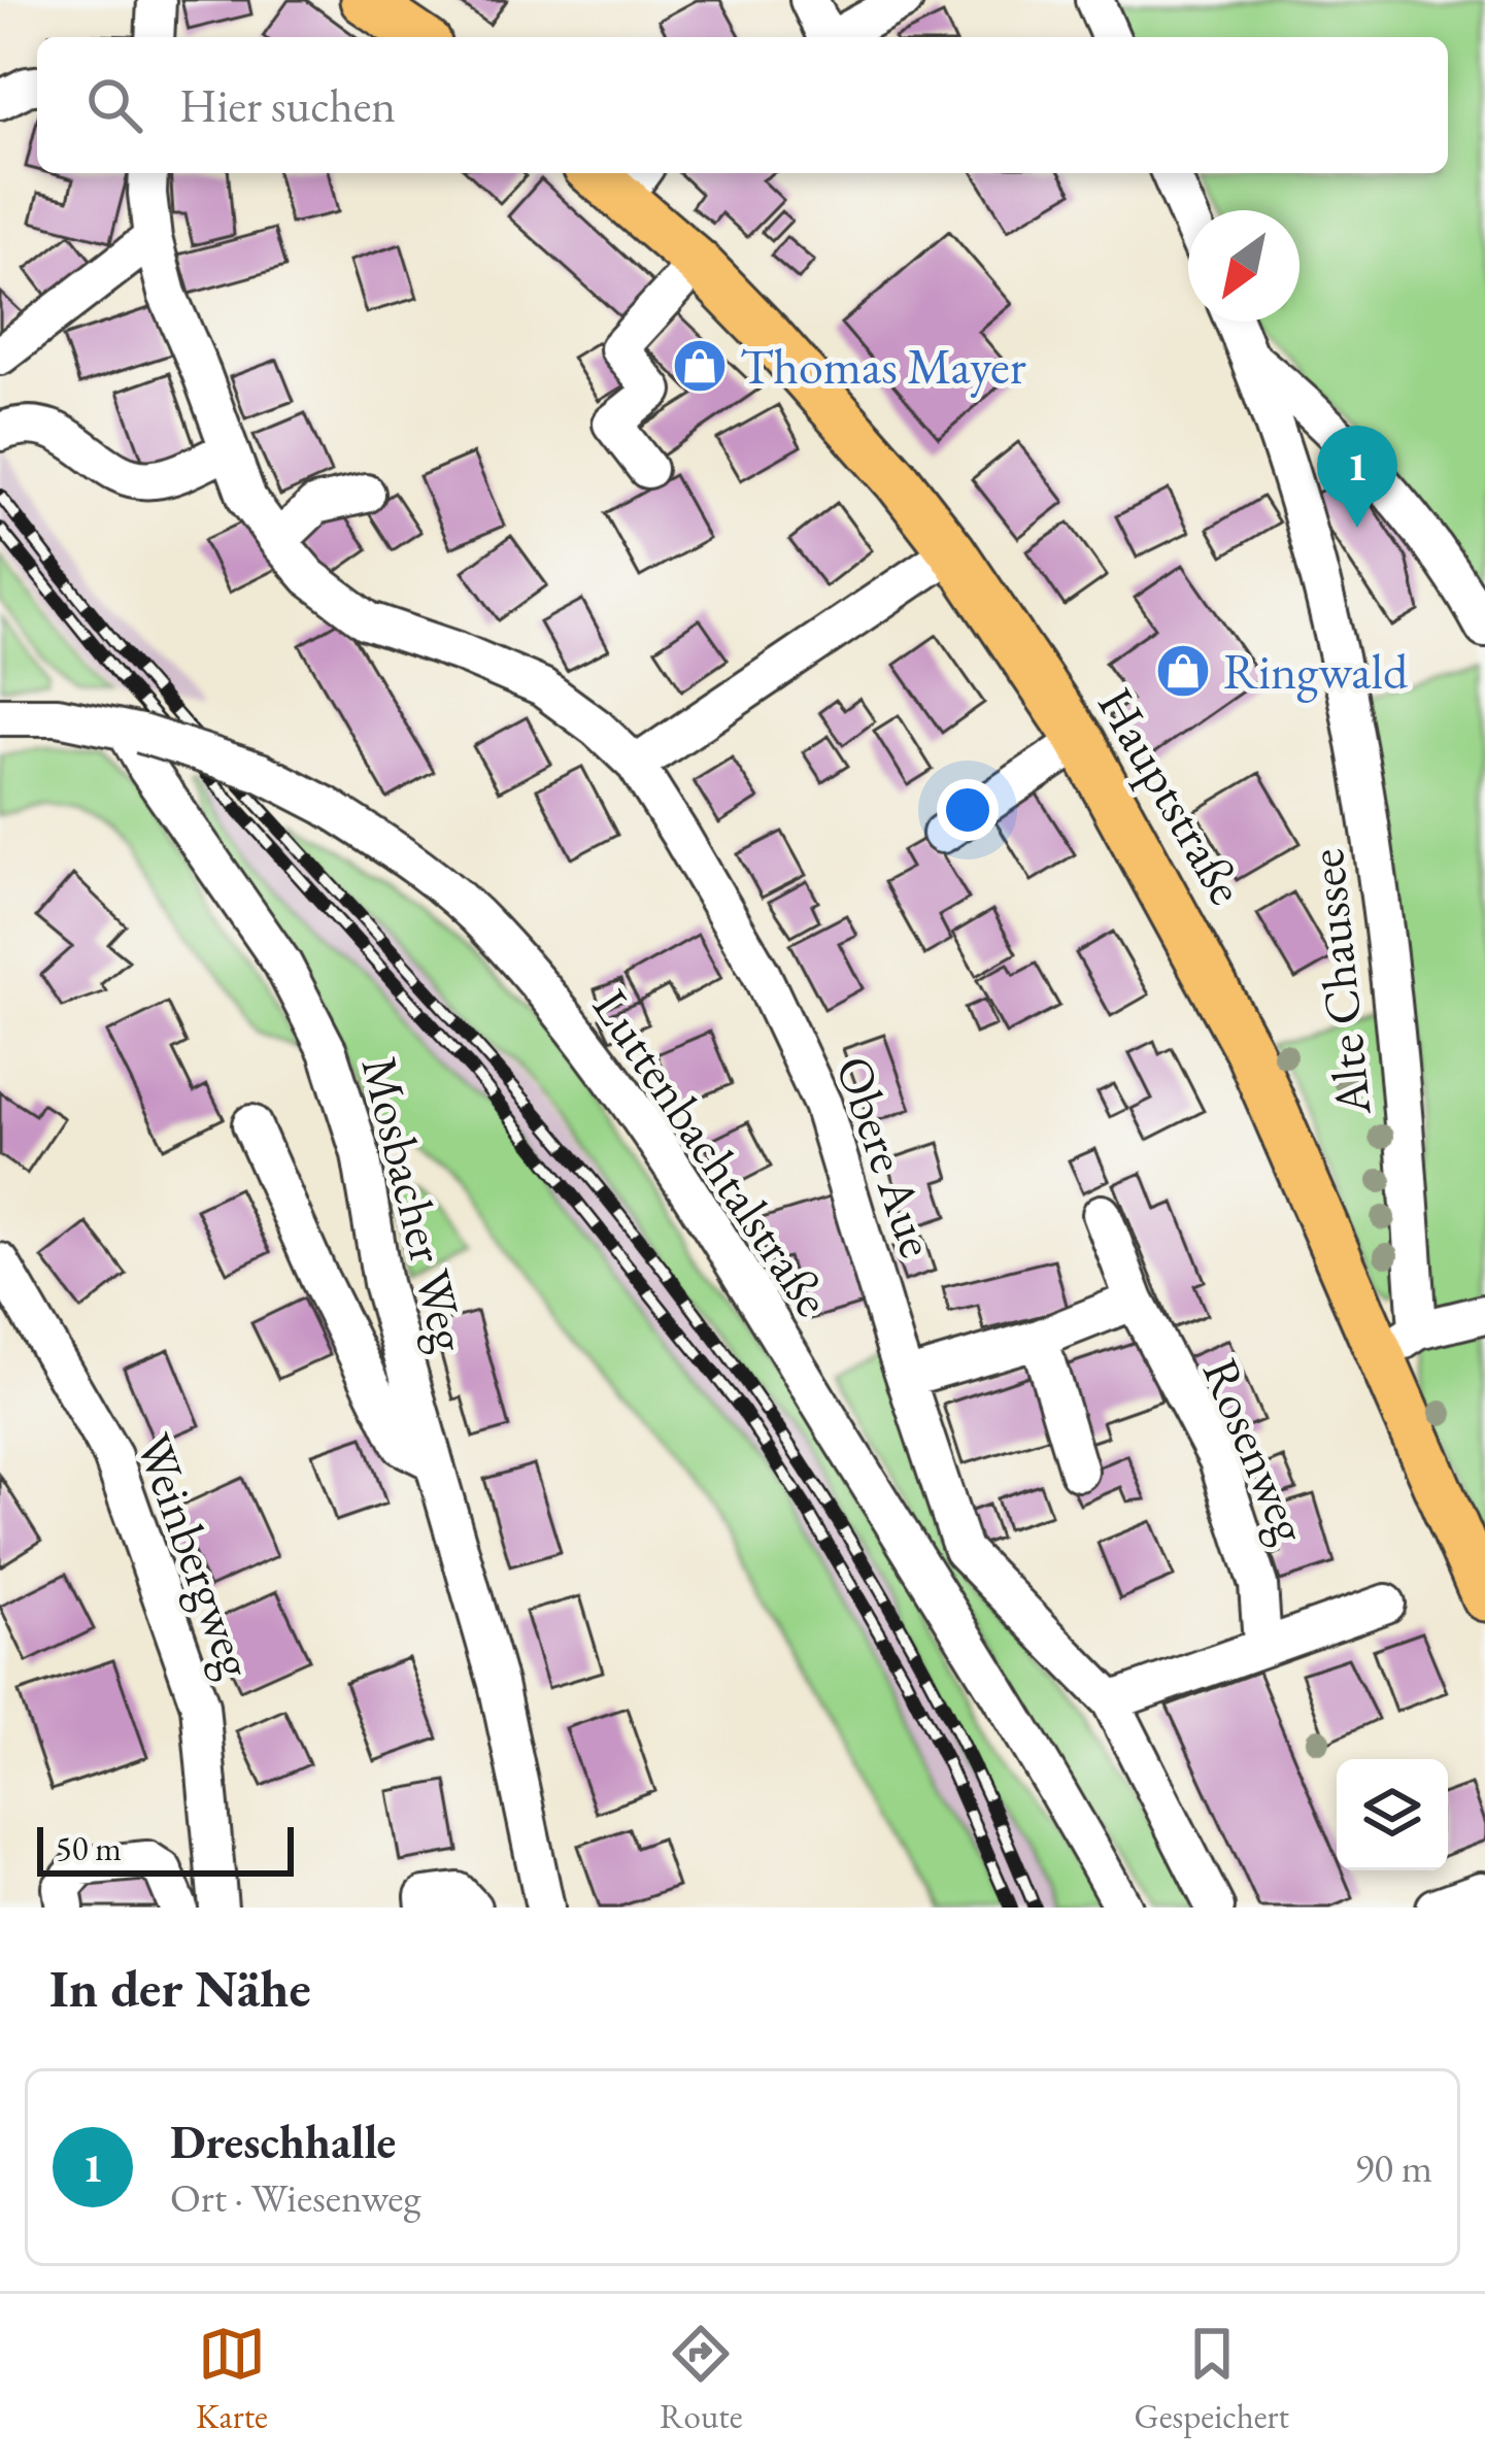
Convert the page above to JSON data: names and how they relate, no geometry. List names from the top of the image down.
{
  "streets": {
    "main road": ["Hauptstraße"],
    "street": [
      "Alte Chaussee",
      "Luttenbachtalstraße",
      "Obere Aue",
      "Mosbacher Weg",
      "Rosenweg",
      "Weinbergweg"
    ]
  },
  "crossings": [
    ["Hauptstraße", "Alte Chaussee"],
    ["Luttenbachtalstraße", "Mosbacher Weg"]
  ],
  "places": {
    "shop": ["Thomas Mayer", "Ringwald"]
  },
  "scale_bar": "50 m",
  "north": "bottom left",
  "page": {
    "search": "Hier suchen",
    "pins": "1",
    "scale": "50 m",
    "heading": "In der Nähe",
    "list": [
      {
        "mark": "1",
        "name": "Dreschhalle",
        "note": "Ort · Wiesenweg",
        "value": "90 m"
      }
    ],
    "nav": ["Karte", "Route", "Gespeichert"]
  }
}
